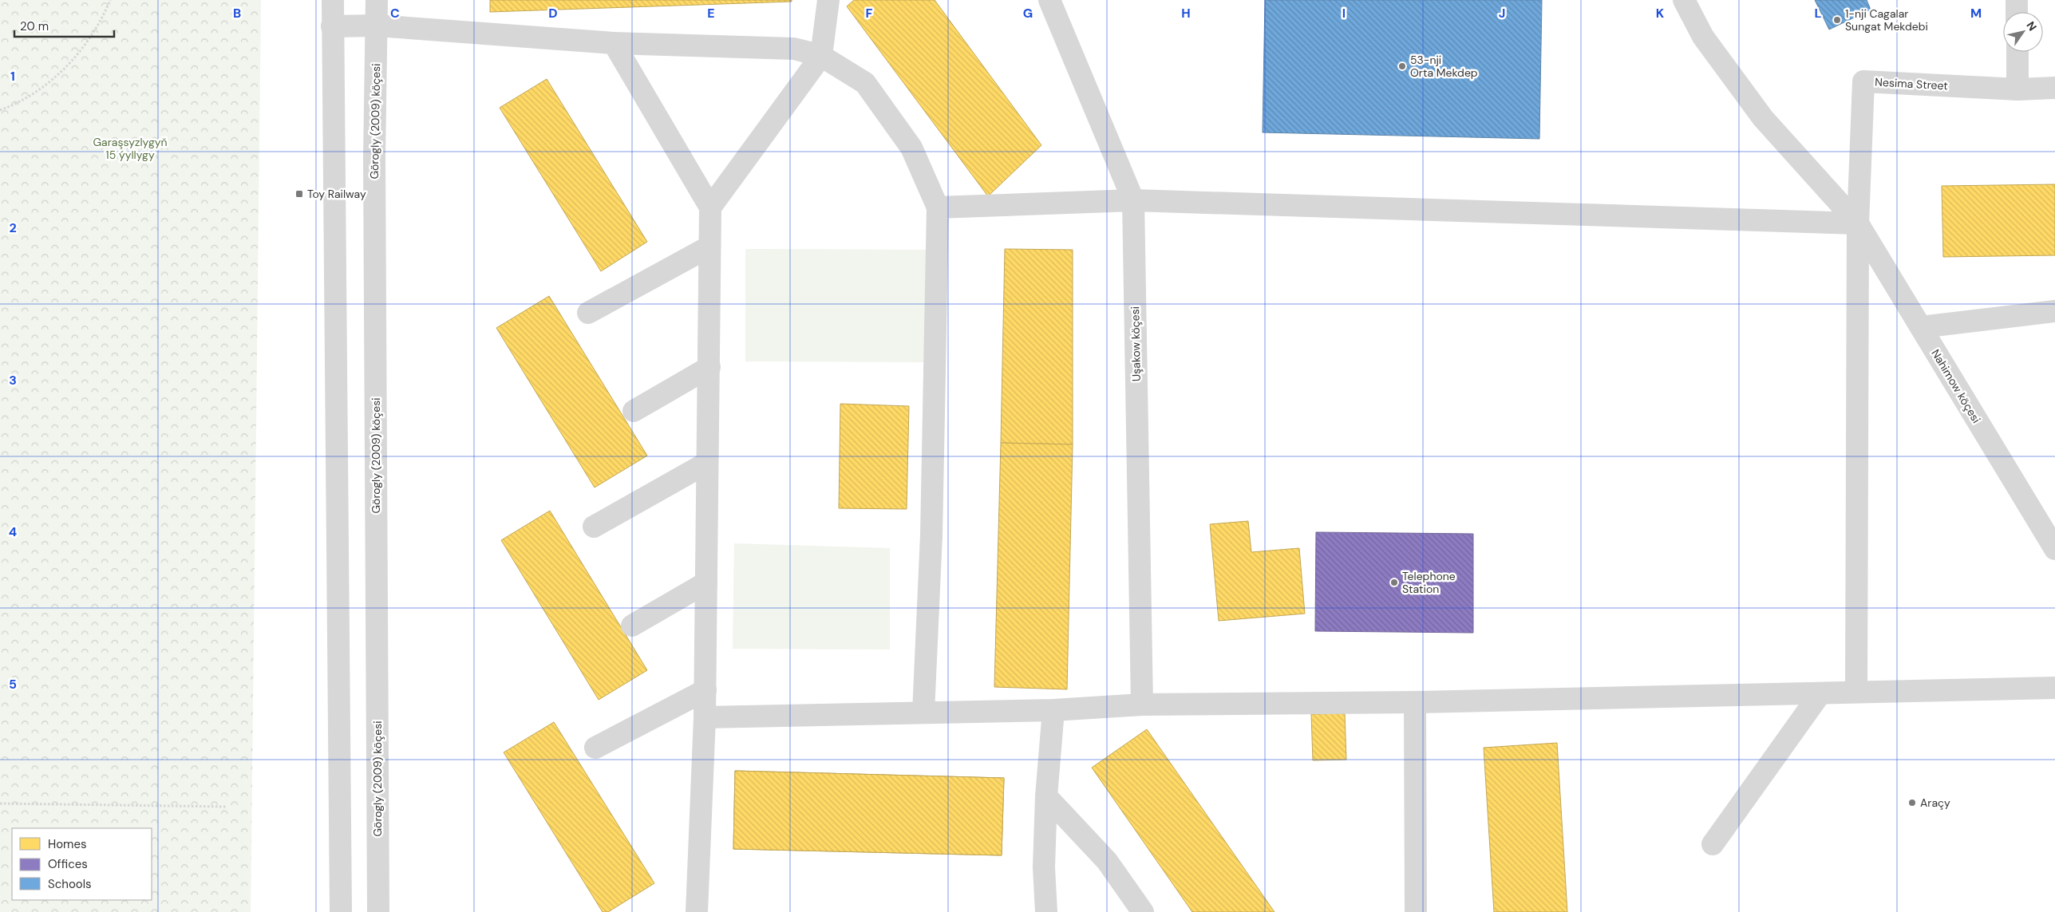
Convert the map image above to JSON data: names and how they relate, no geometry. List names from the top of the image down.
{
  "streets": {
    "street": [
      "Nesima Street",
      "Görogly (2009) köçesi",
      "Uşakow köçesi",
      "Nahimow köçesi"
    ]
  },
  "crossings": [
    ["Nesima Street", "Nahimow köçesi"]
  ],
  "parks": ["Garaşsyzlygyň 15 ýyllygy"],
  "places": {
    "other": [
      "1-nji Cagalar Sungat Mekdebi",
      "53-nji Orta Mekdep",
      "Telephone Station",
      "Araçy"
    ],
    "transit": ["Toy Railway"]
  },
  "legend": ["Homes", "Offices", "Schools"],
  "scale_bar": "20 m",
  "north": "top right",
  "grid": {
    "columns": [
      "B",
      "C",
      "D",
      "E",
      "F",
      "G",
      "H",
      "I",
      "J",
      "K",
      "L",
      "M"
    ],
    "rows": [
      "1",
      "2",
      "3",
      "4",
      "5"
    ]
  }
}
